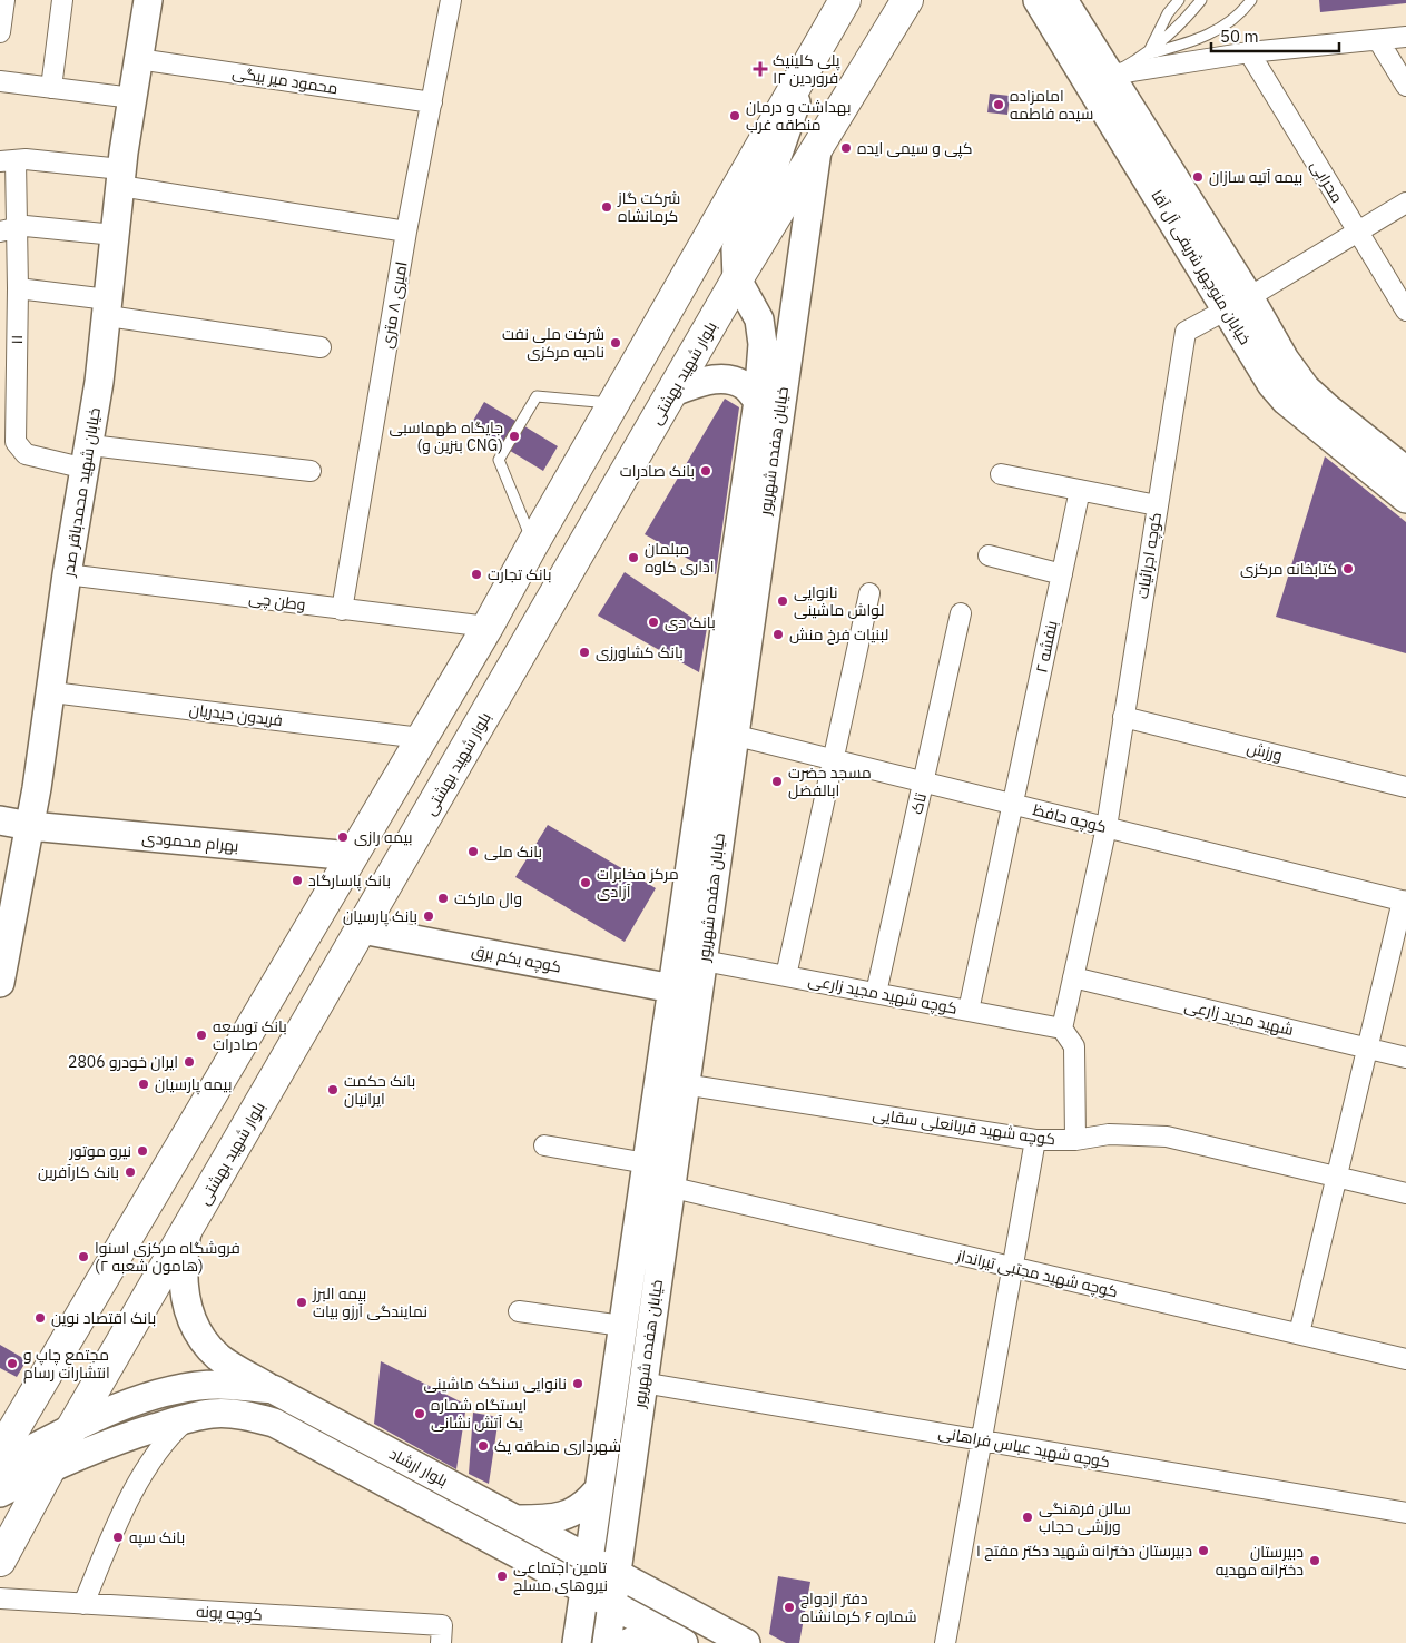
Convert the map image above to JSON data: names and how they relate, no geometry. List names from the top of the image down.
{
  "streets": {
    "main road": [
      "خیابان منوچهر شریفی آل آقا",
      "بلوار شهید بهشتی",
      "خیابان هفده شهریور",
      "خیابان شهید محمدباقر صدر",
      "بهرام محمودی",
      "کوچه یکم برق",
      "بلوار ارشاد"
    ],
    "street": [
      "محمود میر بیگی",
      "محرابی",
      "امیری ۸ متری",
      "۱۱",
      "کوچه اجرائیات",
      "وطن چی",
      "بنفشه ۲",
      "فریدون حیدریان",
      "ورزش",
      "تاک",
      "کوچه حافظ",
      "کوچه شهید مجید زارعی",
      "شهید مجید زارعی",
      "کوچه شهید قربانعلی سقایی",
      "کوچه شهید مجتبی تیرانداز",
      "کوچه شهید عباس فراهانی",
      "کوچه پونه"
    ]
  },
  "crossings": [
    ["محمود میر بیگی", "امیری ۸ متری"],
    ["محمود میر بیگی", "خیابان شهید محمدباقر صدر"],
    ["خیابان منوچهر شریفی آل آقا", "کوچه اجرائیات"],
    ["امیری ۸ متری", "وطن چی"],
    ["۱۱", "خیابان شهید محمدباقر صدر"],
    ["بلوار شهید بهشتی", "خیابان هفده شهریور"],
    ["بلوار شهید بهشتی", "کوچه یکم برق"],
    ["بلوار شهید بهشتی", "بلوار ارشاد"],
    ["خیابان هفده شهریور", "کوچه حافظ"],
    ["خیابان هفده شهریور", "کوچه یکم برق"],
    ["خیابان هفده شهریور", "کوچه شهید مجید زارعی"],
    ["خیابان هفده شهریور", "کوچه شهید قربانعلی سقایی"],
    ["خیابان هفده شهریور", "کوچه شهید مجتبی تیرانداز"],
    ["خیابان هفده شهریور", "کوچه شهید عباس فراهانی"],
    ["خیابان هفده شهریور", "بلوار ارشاد"],
    ["خیابان شهید محمدباقر صدر", "وطن چی"],
    ["خیابان شهید محمدباقر صدر", "فریدون حیدریان"],
    ["خیابان شهید محمدباقر صدر", "بهرام محمودی"],
    ["کوچه اجرائیات", "ورزش"],
    ["کوچه اجرائیات", "کوچه حافظ"],
    ["کوچه اجرائیات", "کوچه شهید مجید زارعی"],
    ["کوچه اجرائیات", "شهید مجید زارعی"],
    ["بنفشه ۲", "کوچه حافظ"],
    ["بنفشه ۲", "کوچه شهید مجید زارعی"],
    ["تاک", "کوچه حافظ"],
    ["تاک", "کوچه شهید مجید زارعی"]
  ],
  "places": {
    "health": ["پلی کلینیک ۱۲ فروردین"],
    "other": [
      "امامزاده سیده فاطمه",
      "بهداشت و درمان منطقه غرب",
      "کپی و سیمی ایده",
      "بیمه آتیه سازان",
      "شرکت گاز کرمانشاه",
      "شرکت ملی نفت ناحیه مرکزی",
      "جایگاه طهماسبی (بنزین و CNG)",
      "بانک صادرات",
      "مبلمان اداری کاوه",
      "کتابخانه مرکزی",
      "بانک تجارت",
      "نانوایی لواش ماشینی",
      "بانک دی",
      "لبنیات فرخ منش",
      "بانک کشاورزی",
      "مسجد حضرت ابالفضل",
      "بیمه رازی",
      "بانک ملی",
      "بانک پاسارگاد",
      "مرکز مخابرات آزادی",
      "وال مارکت",
      "بانک پارسیان",
      "بانک توسعه صادرات",
      "ایران خودرو 2806",
      "بیمه پارسیان",
      "بانک حکمت ایرانیان",
      "نیرو موتور",
      "بانک کارآفرین",
      "فروشگاه مرکزی اسنوا (هامون شعبه ۲)",
      "بیمه البرز نمایندگی آرزو بیات",
      "بانک اقتصاد نوین",
      "مجتمع چاپ و انتشارات رسام",
      "نانوایی سنگک ماشینی",
      "ایستگاه شماره یک آتش نشانی",
      "شهرداری منطقه یک",
      "سالن فرهنگی ورزشی حجاب",
      "بانک سپه",
      "دبیرستان دخترانه شهید دکتر مفتح ۱",
      "دبیرستان دخترانه مهدیه",
      "تامین اجتماعی نیروهای مسلح",
      "دفتر ازدواج شماره ۶ کرمانشاه"
    ]
  },
  "scale_bar": "50 m"
}
